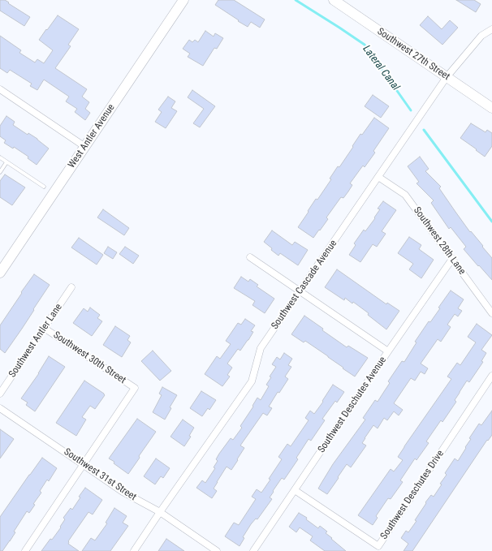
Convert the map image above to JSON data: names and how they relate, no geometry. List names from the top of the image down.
{
  "streets": {
    "street": [
      "Southwest 27th Street",
      "West Antler Avenue",
      "Southwest 28th Lane",
      "Southwest Cascade Avenue",
      "Southwest Antler Lane",
      "Southwest 30th Street",
      "Southwest Deschutes Avenue",
      "Southwest 31st Street",
      "Southwest Deschutes Drive"
    ]
  },
  "crossings": [
    ["Southwest 27th Street", "Southwest Cascade Avenue"],
    ["Southwest 28th Lane", "Southwest Cascade Avenue"],
    ["Southwest 28th Lane", "Southwest Deschutes Avenue"],
    ["Southwest Cascade Avenue", "Southwest 31st Street"],
    ["Southwest Antler Lane", "Southwest 30th Street"],
    ["Southwest 30th Street", "Southwest 31st Street"],
    ["Southwest Deschutes Avenue", "Southwest Deschutes Drive"]
  ],
  "water": ["Lateral Canal"]
}
